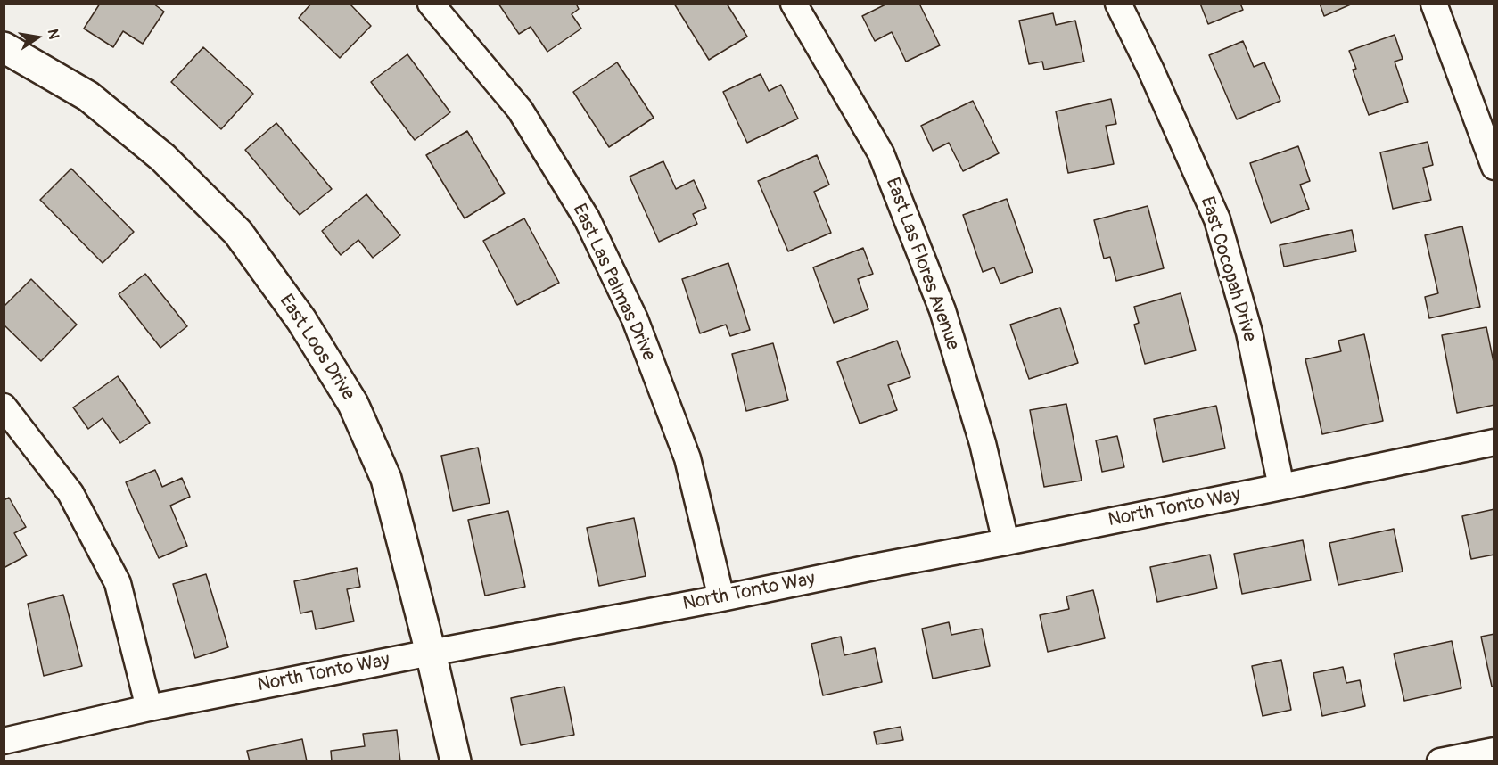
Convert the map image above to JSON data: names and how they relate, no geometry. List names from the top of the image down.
{
  "streets": {
    "street": [
      "East Las Flores Avenue",
      "East Cocopah Drive",
      "East Las Palmas Drive",
      "East Loos Drive",
      "North Tonto Way"
    ]
  },
  "crossings": [
    ["East Las Flores Avenue", "North Tonto Way"],
    ["East Cocopah Drive", "North Tonto Way"],
    ["East Las Palmas Drive", "North Tonto Way"],
    ["East Loos Drive", "North Tonto Way"]
  ],
  "north": "right"
}
